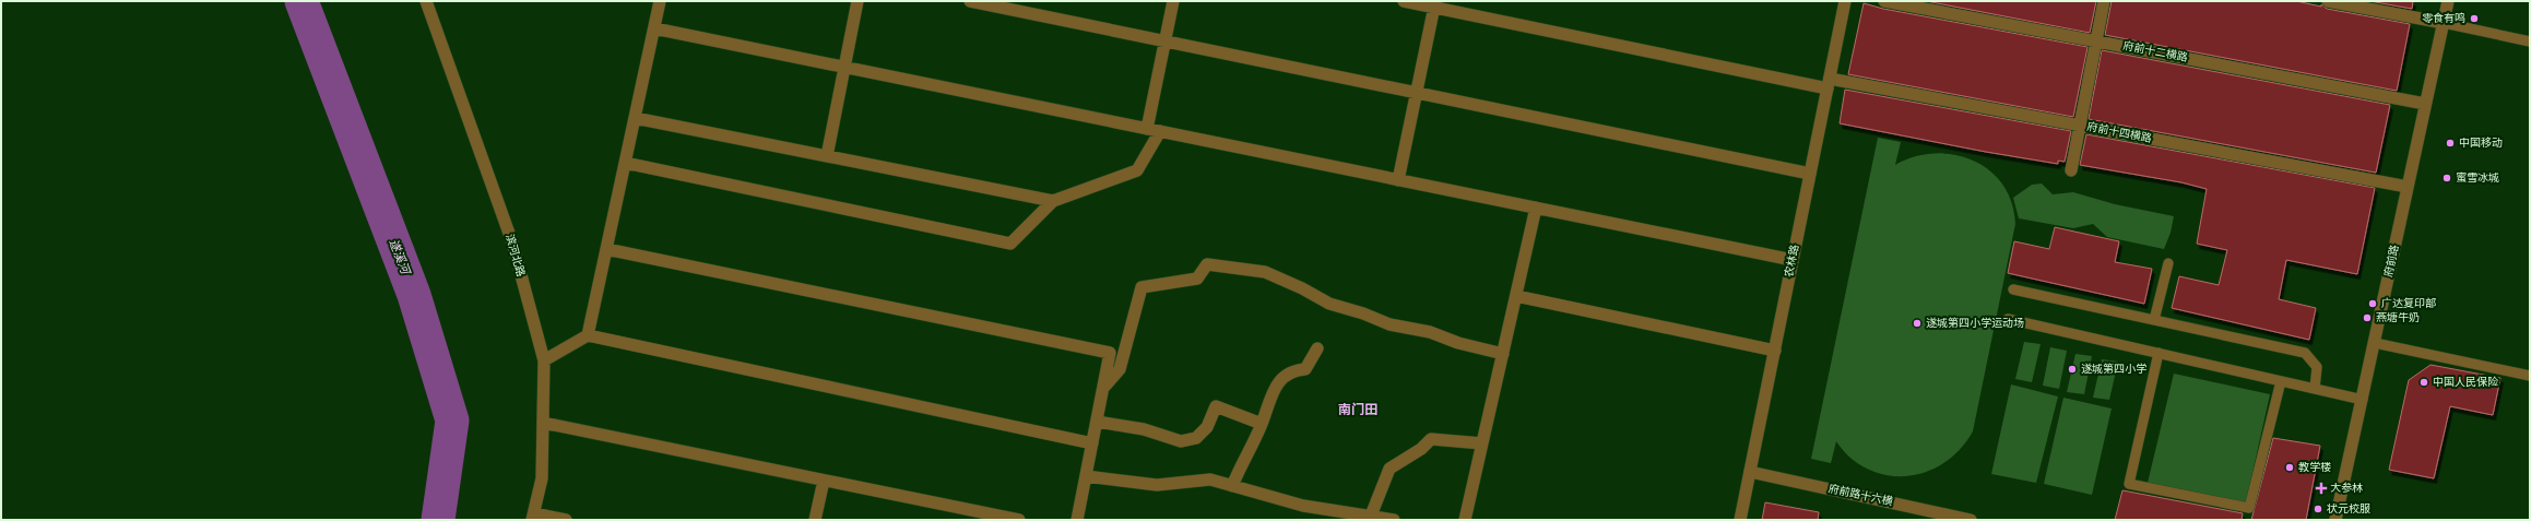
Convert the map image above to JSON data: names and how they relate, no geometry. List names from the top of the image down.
{
  "streets": {
    "street": [
      "府前十二横路",
      "府前十四横路",
      "滨河北路",
      "农林路",
      "府前路",
      "府前路十六横"
    ]
  },
  "crossings": [
    ["府前十二横路", "府前路"],
    ["府前十四横路", "农林路"],
    ["府前十四横路", "府前路"],
    ["农林路", "府前路十六横"]
  ],
  "districts": ["南门田"],
  "water": ["遂溪河"],
  "places": {
    "other": [
      "零食有鸣",
      "中国移动",
      "蜜雪冰城",
      "广达复印部",
      "燕塘牛奶",
      "遂城第四小学运动场",
      "遂城第四小学",
      "中国人民保险",
      "教学楼",
      "状元校服"
    ],
    "health": ["大参林"]
  }
}
